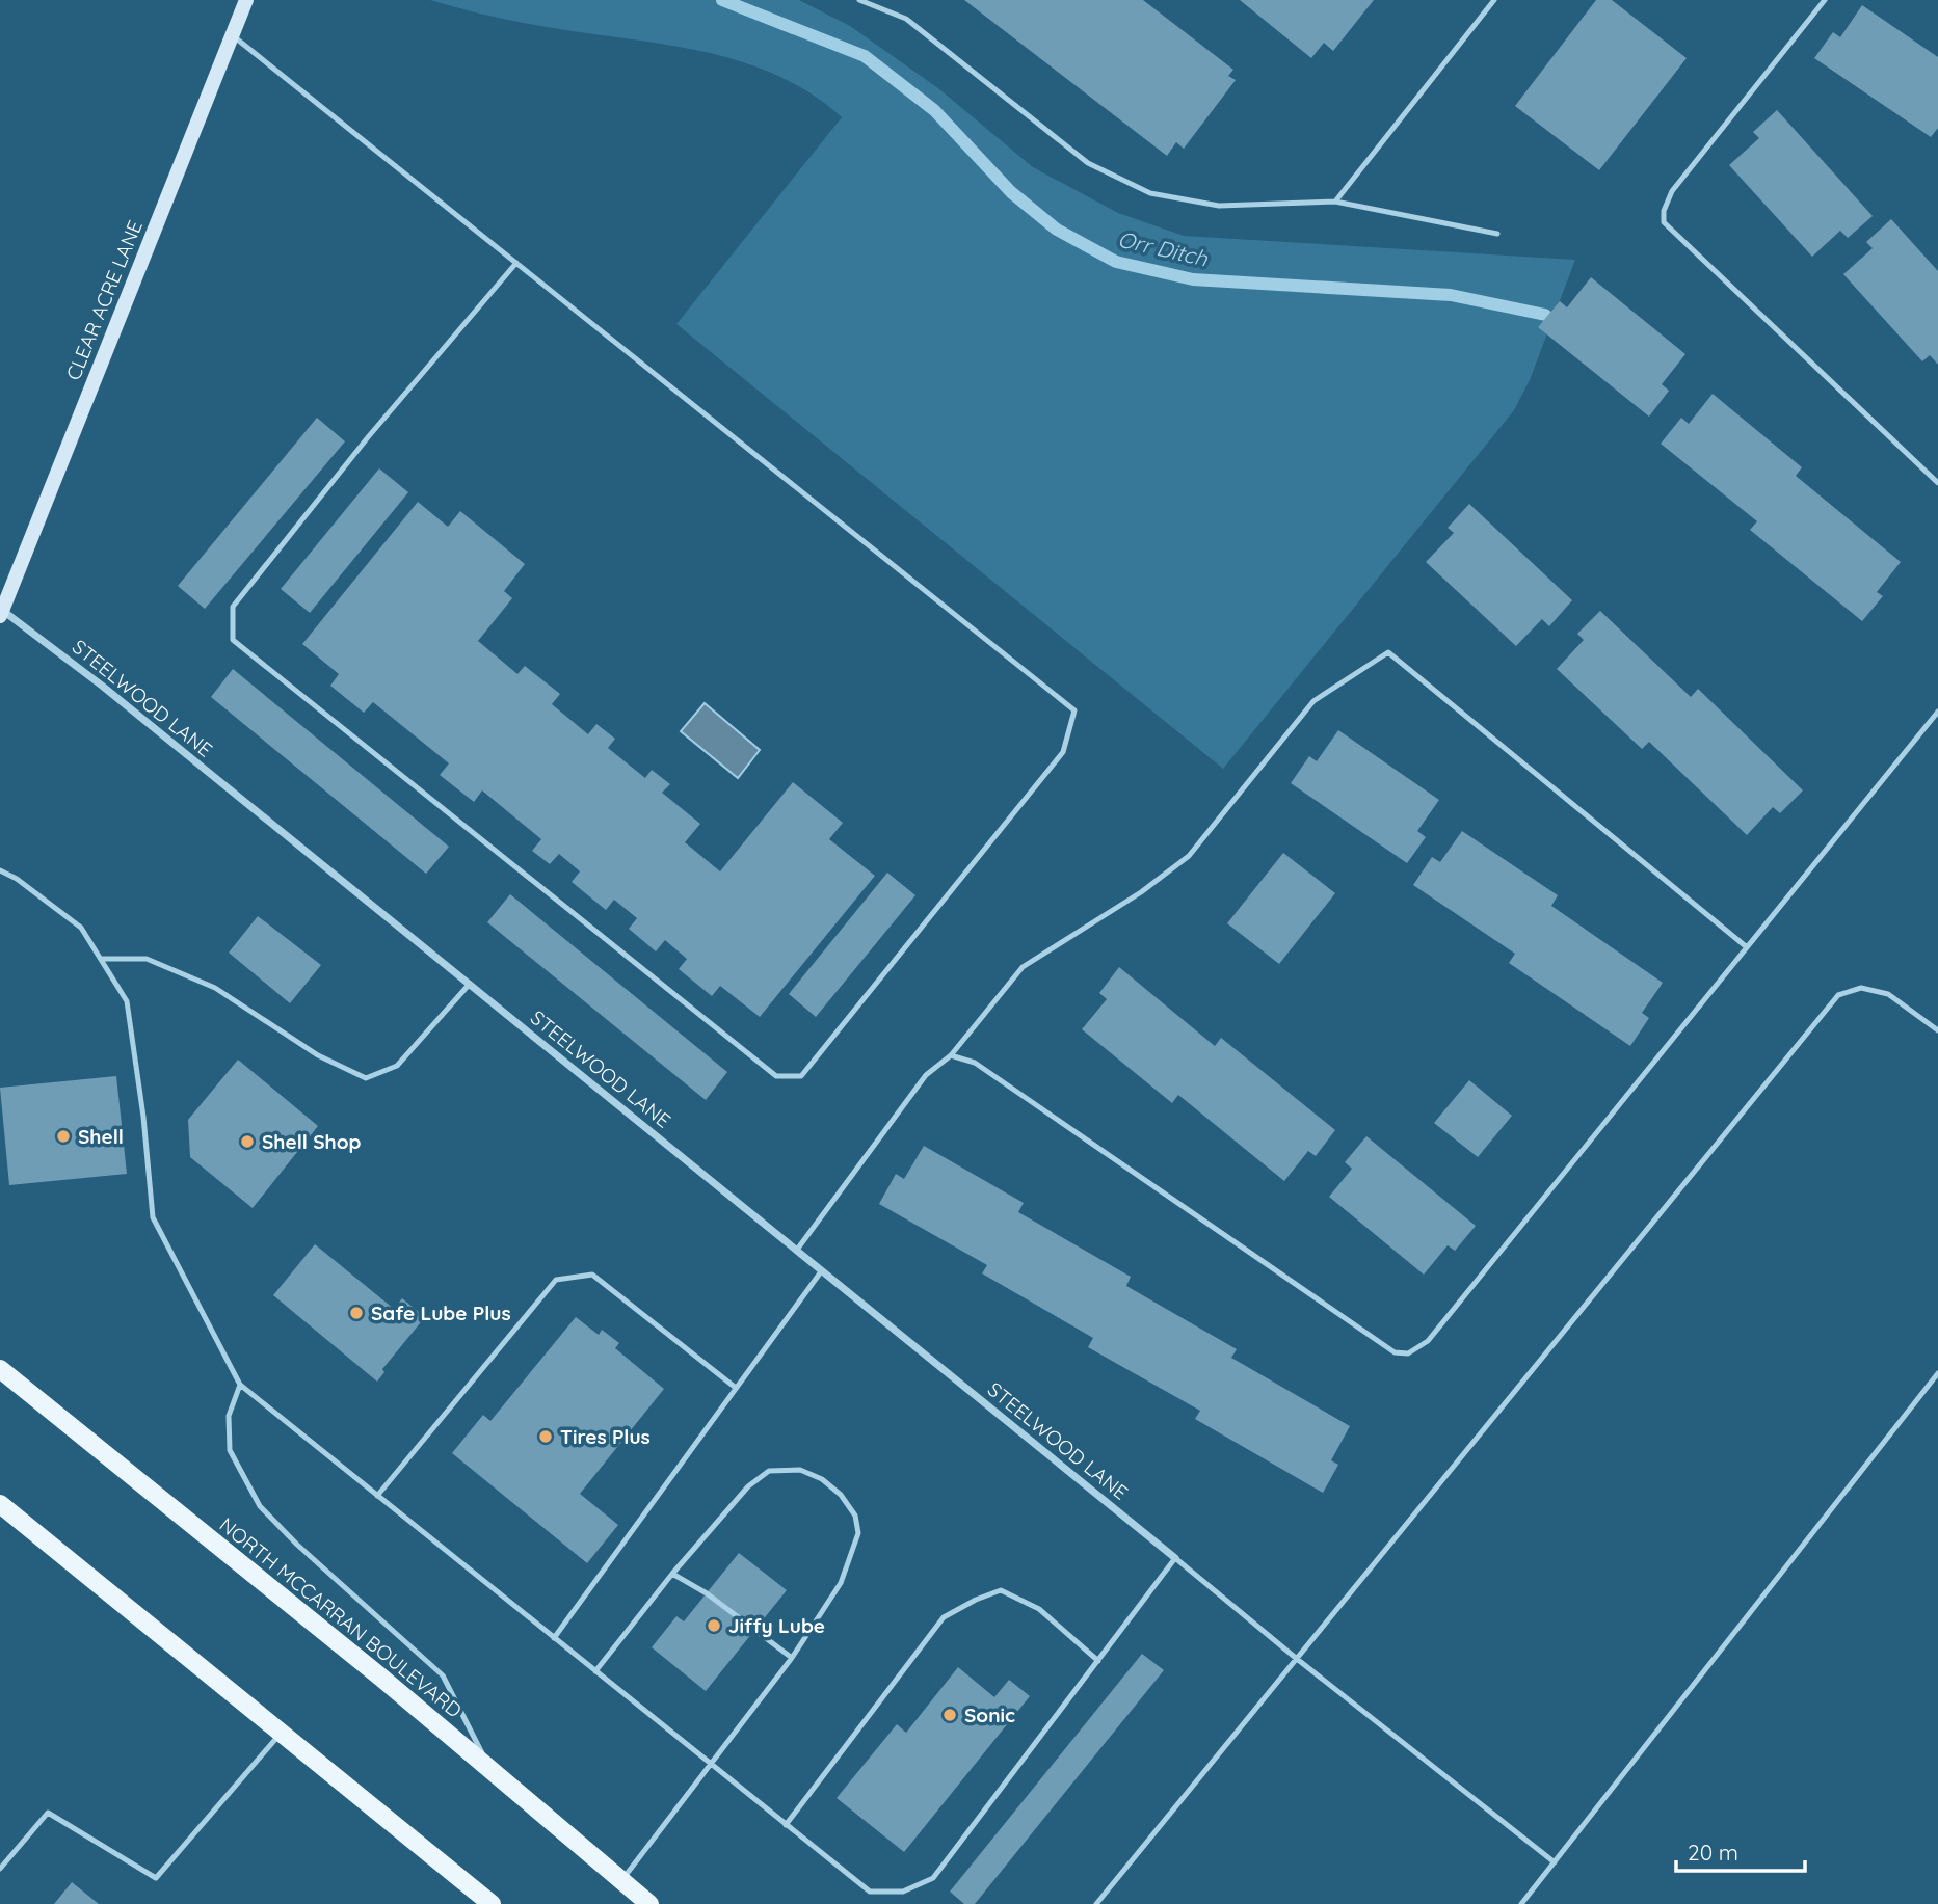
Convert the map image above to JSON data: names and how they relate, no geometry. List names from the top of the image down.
{
  "streets": {
    "main road": ["NORTH MCCARRAN BOULEVARD"],
    "street": ["CLEAR ACRE LANE", "STEELWOOD LANE"]
  },
  "crossings": [
    ["CLEAR ACRE LANE", "STEELWOOD LANE"]
  ],
  "water": ["Orr Ditch"],
  "places": [
    "Shell",
    "Shell Shop",
    "Safe Lube Plus",
    "Tires Plus",
    "Jiffy Lube",
    "Sonic"
  ],
  "scale_bar": "20 m"
}
